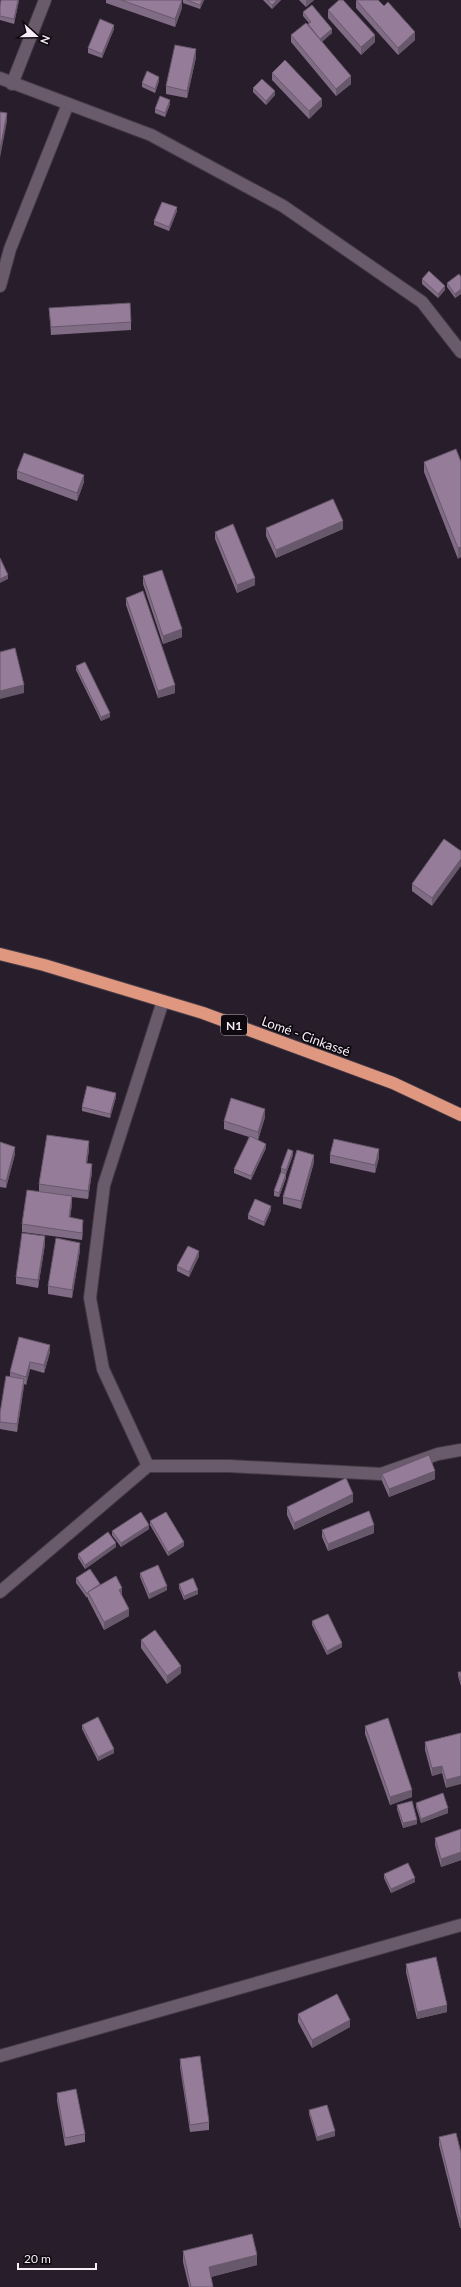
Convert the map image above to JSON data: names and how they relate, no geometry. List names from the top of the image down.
{
  "streets": {
    "highway": ["N1", "Lomé - Cinkassé"]
  },
  "scale_bar": "20 m",
  "north": "right"
}
